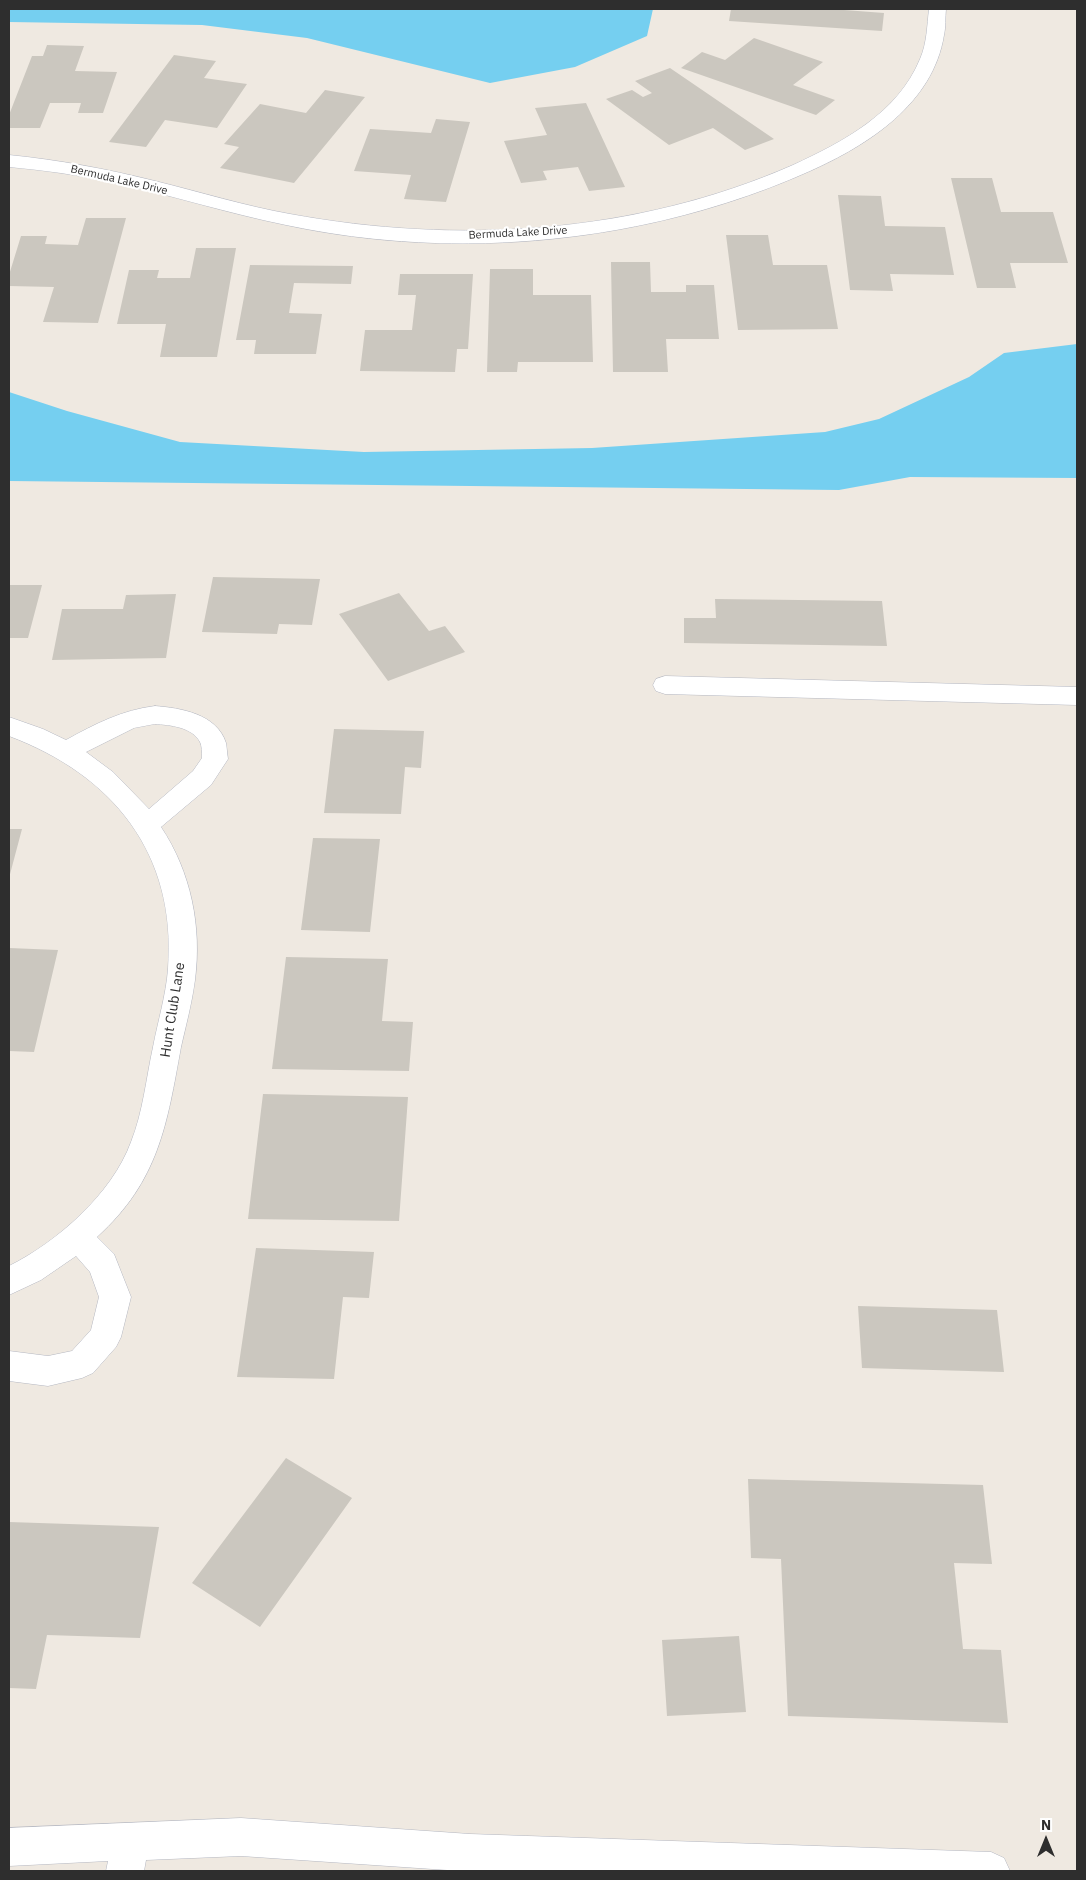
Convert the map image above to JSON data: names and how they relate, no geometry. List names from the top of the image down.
{
  "streets": {
    "street": ["Bermuda Lake Drive", "Hunt Club Lane"]
  },
  "north": "top"
}
